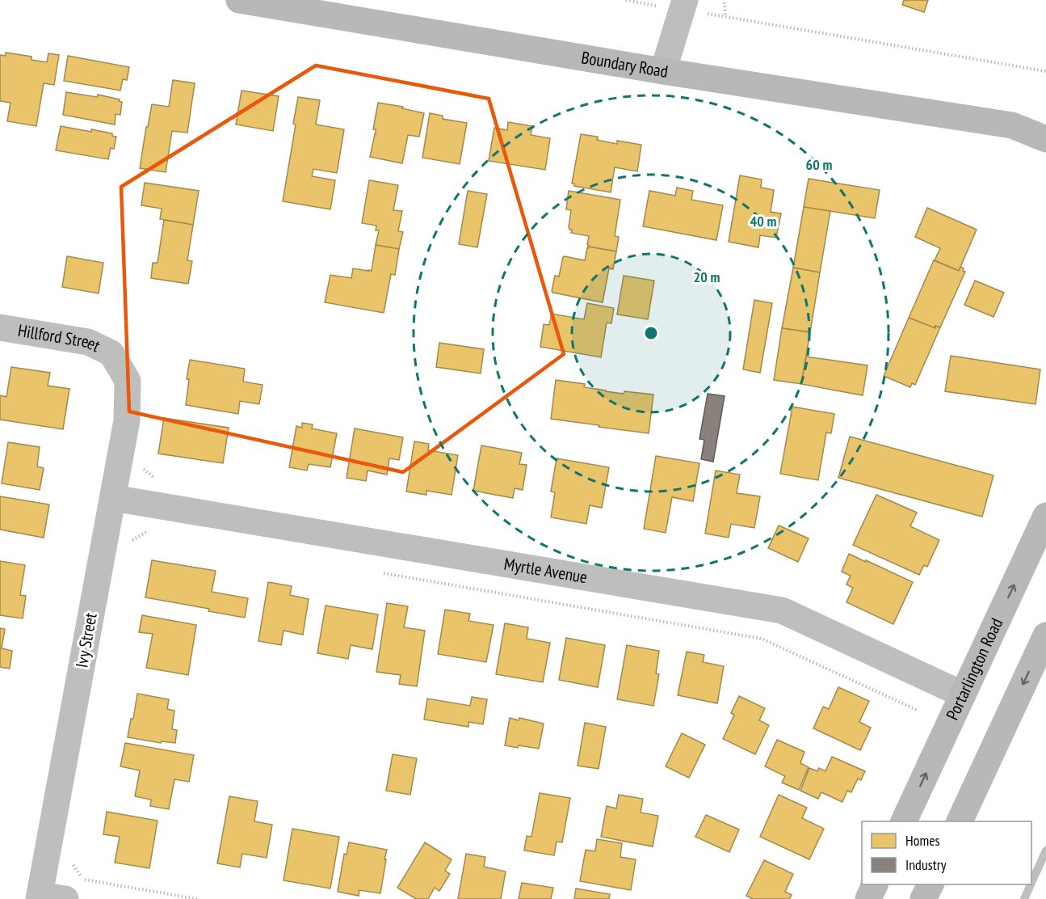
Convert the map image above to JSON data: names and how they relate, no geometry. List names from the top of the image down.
{
  "streets": {
    "main road": ["Boundary Road", "Portarlington Road"],
    "street": ["Hillford Street", "Myrtle Avenue", "Ivy Street"]
  },
  "crossings": [
    ["Hillford Street", "Ivy Street"],
    ["Myrtle Avenue", "Ivy Street"],
    ["Myrtle Avenue", "Portarlington Road"]
  ],
  "legend": ["Homes", "Industry"],
  "rings": ["60 m", "40 m", "20 m"]
}
